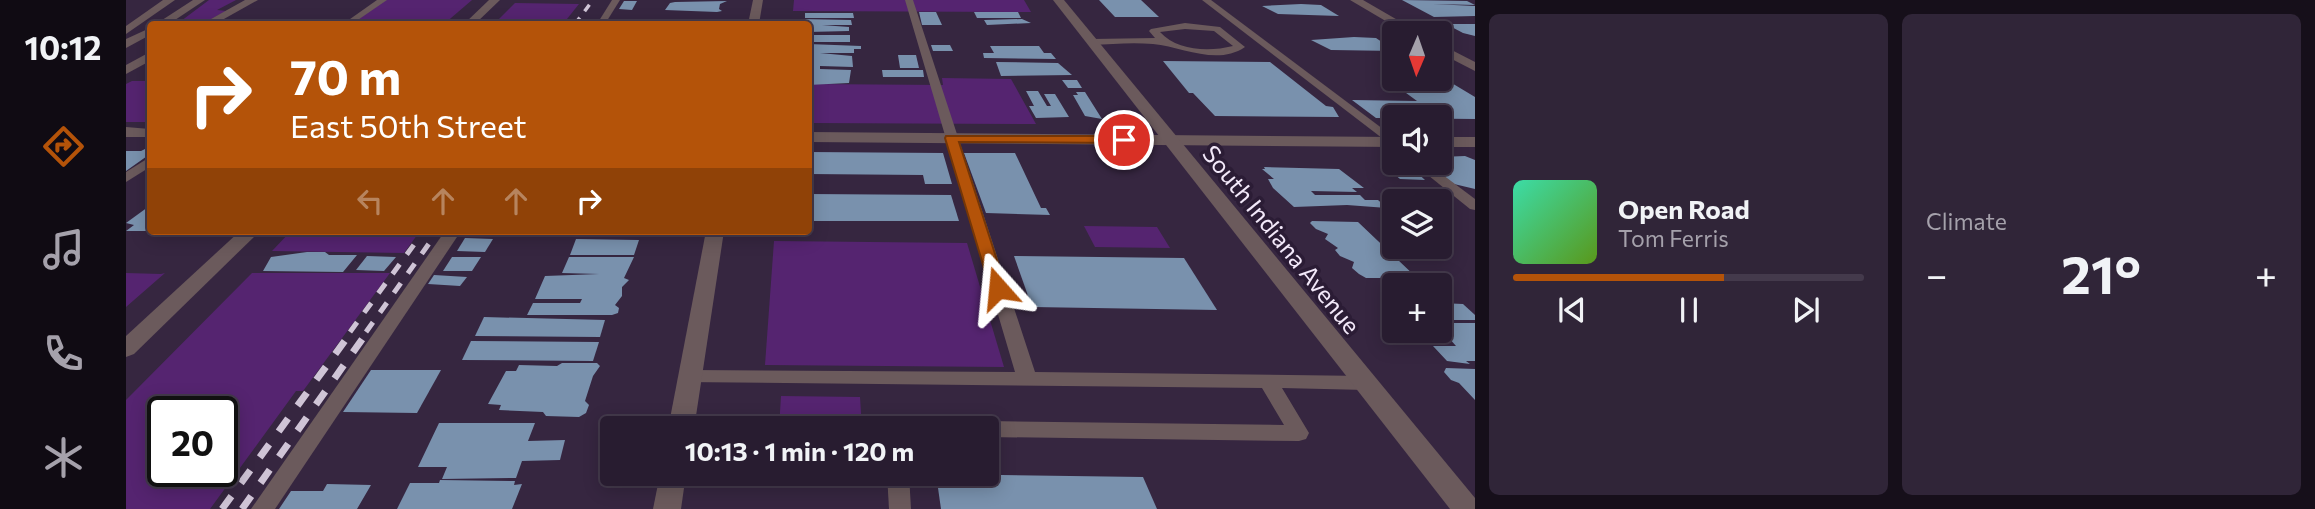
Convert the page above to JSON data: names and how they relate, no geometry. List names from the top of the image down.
{
  "streets": {
    "street": ["South Indiana Avenue"]
  },
  "north": "bottom",
  "page": {
    "tabs": "10:12",
    "tile": "Climate",
    "map_buttons": "+",
    "turn": ["70 m", "East 50th Street"],
    "song": ["Open Road", "Tom Ferris"],
    "heat": ["−", "21°", "+"],
    "limit": "20",
    "trip": "10:13 · 1 min · 120 m"
  }
}
